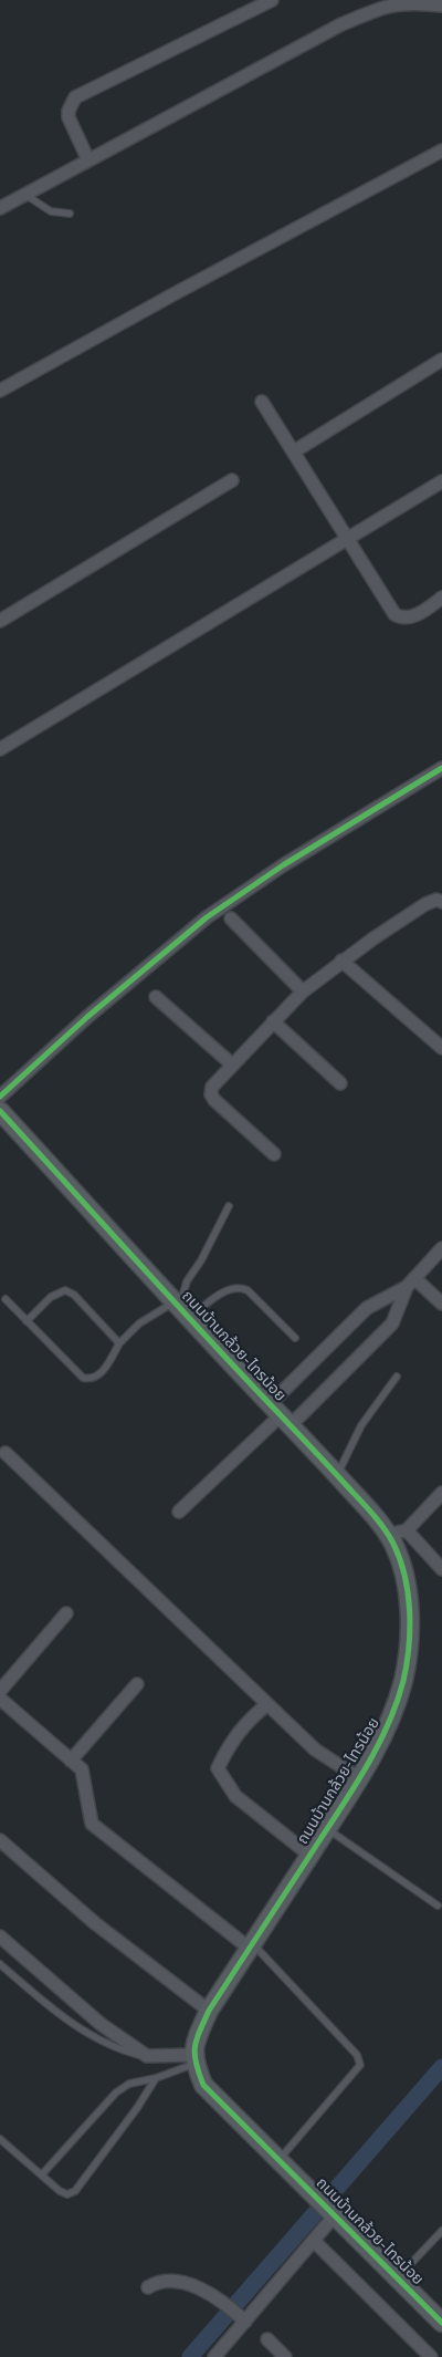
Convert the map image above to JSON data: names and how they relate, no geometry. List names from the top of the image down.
{
  "streets": {
    "street": ["ถนนบ้านกล้วย-ไทรน้อย"]
  }
}
